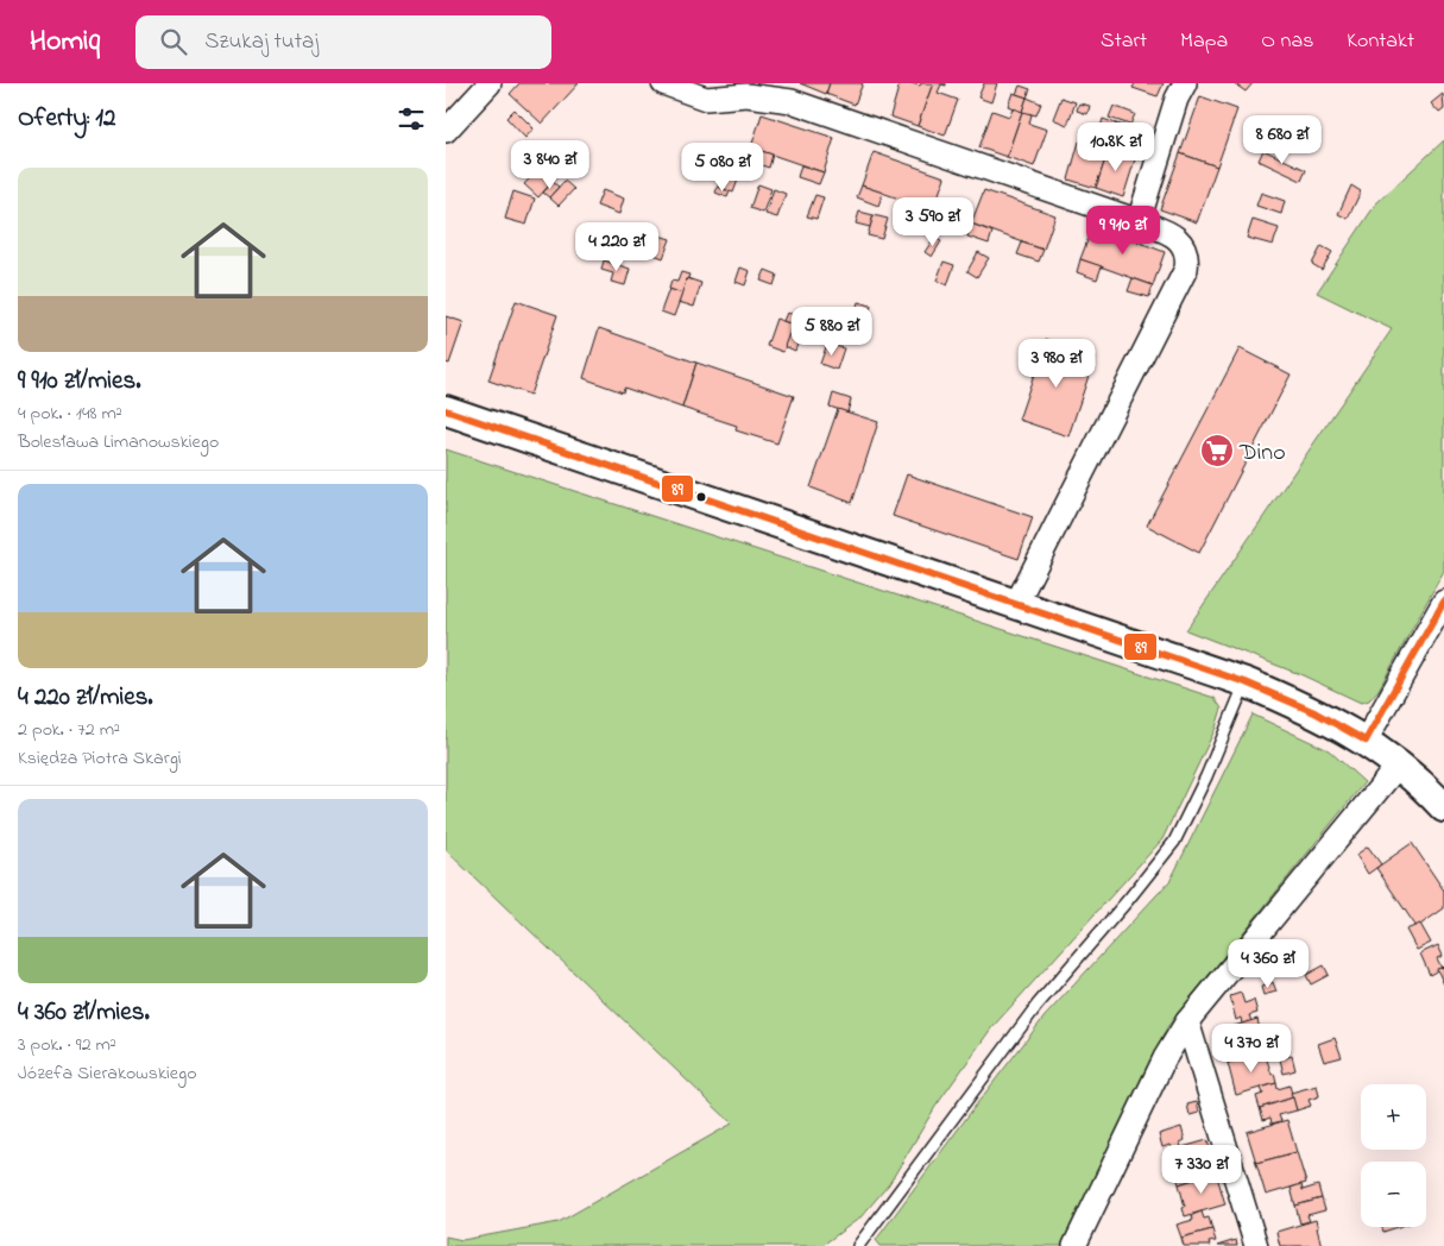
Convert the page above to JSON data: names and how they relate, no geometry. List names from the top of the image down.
{
  "places": {
    "supermarket": ["Dino"]
  },
  "lines": ["transit line 89"],
  "page": {
    "header": "Homiq",
    "search": "Szukaj tutaj",
    "nav": [
      "Start",
      "Mapa",
      "O nas",
      "Kontakt"
    ],
    "heading": "Oferty: 12",
    "price": [
      "8 680 zł",
      "10.8K zł",
      "3 840 zł",
      "5 080 zł",
      "3 590 zł",
      "9 910 zł",
      "4 220 zł",
      "5 880 zł",
      "3 980 zł",
      "4 360 zł",
      "4 370 zł",
      "7 330 zł"
    ],
    "list": [
      {
        "name": "9 910 zł/mies.",
        "note": "4 pok. · 148 m² · Bolesława Limanowskiego"
      },
      {
        "name": "4 220 zł/mies.",
        "note": "2 pok. · 72 m² · Księdza Piotra Skargi"
      },
      {
        "name": "4 360 zł/mies.",
        "note": "3 pok. · 92 m² · Józefa Sierakowskiego"
      }
    ],
    "map_buttons": ["+", "−"]
  }
}
